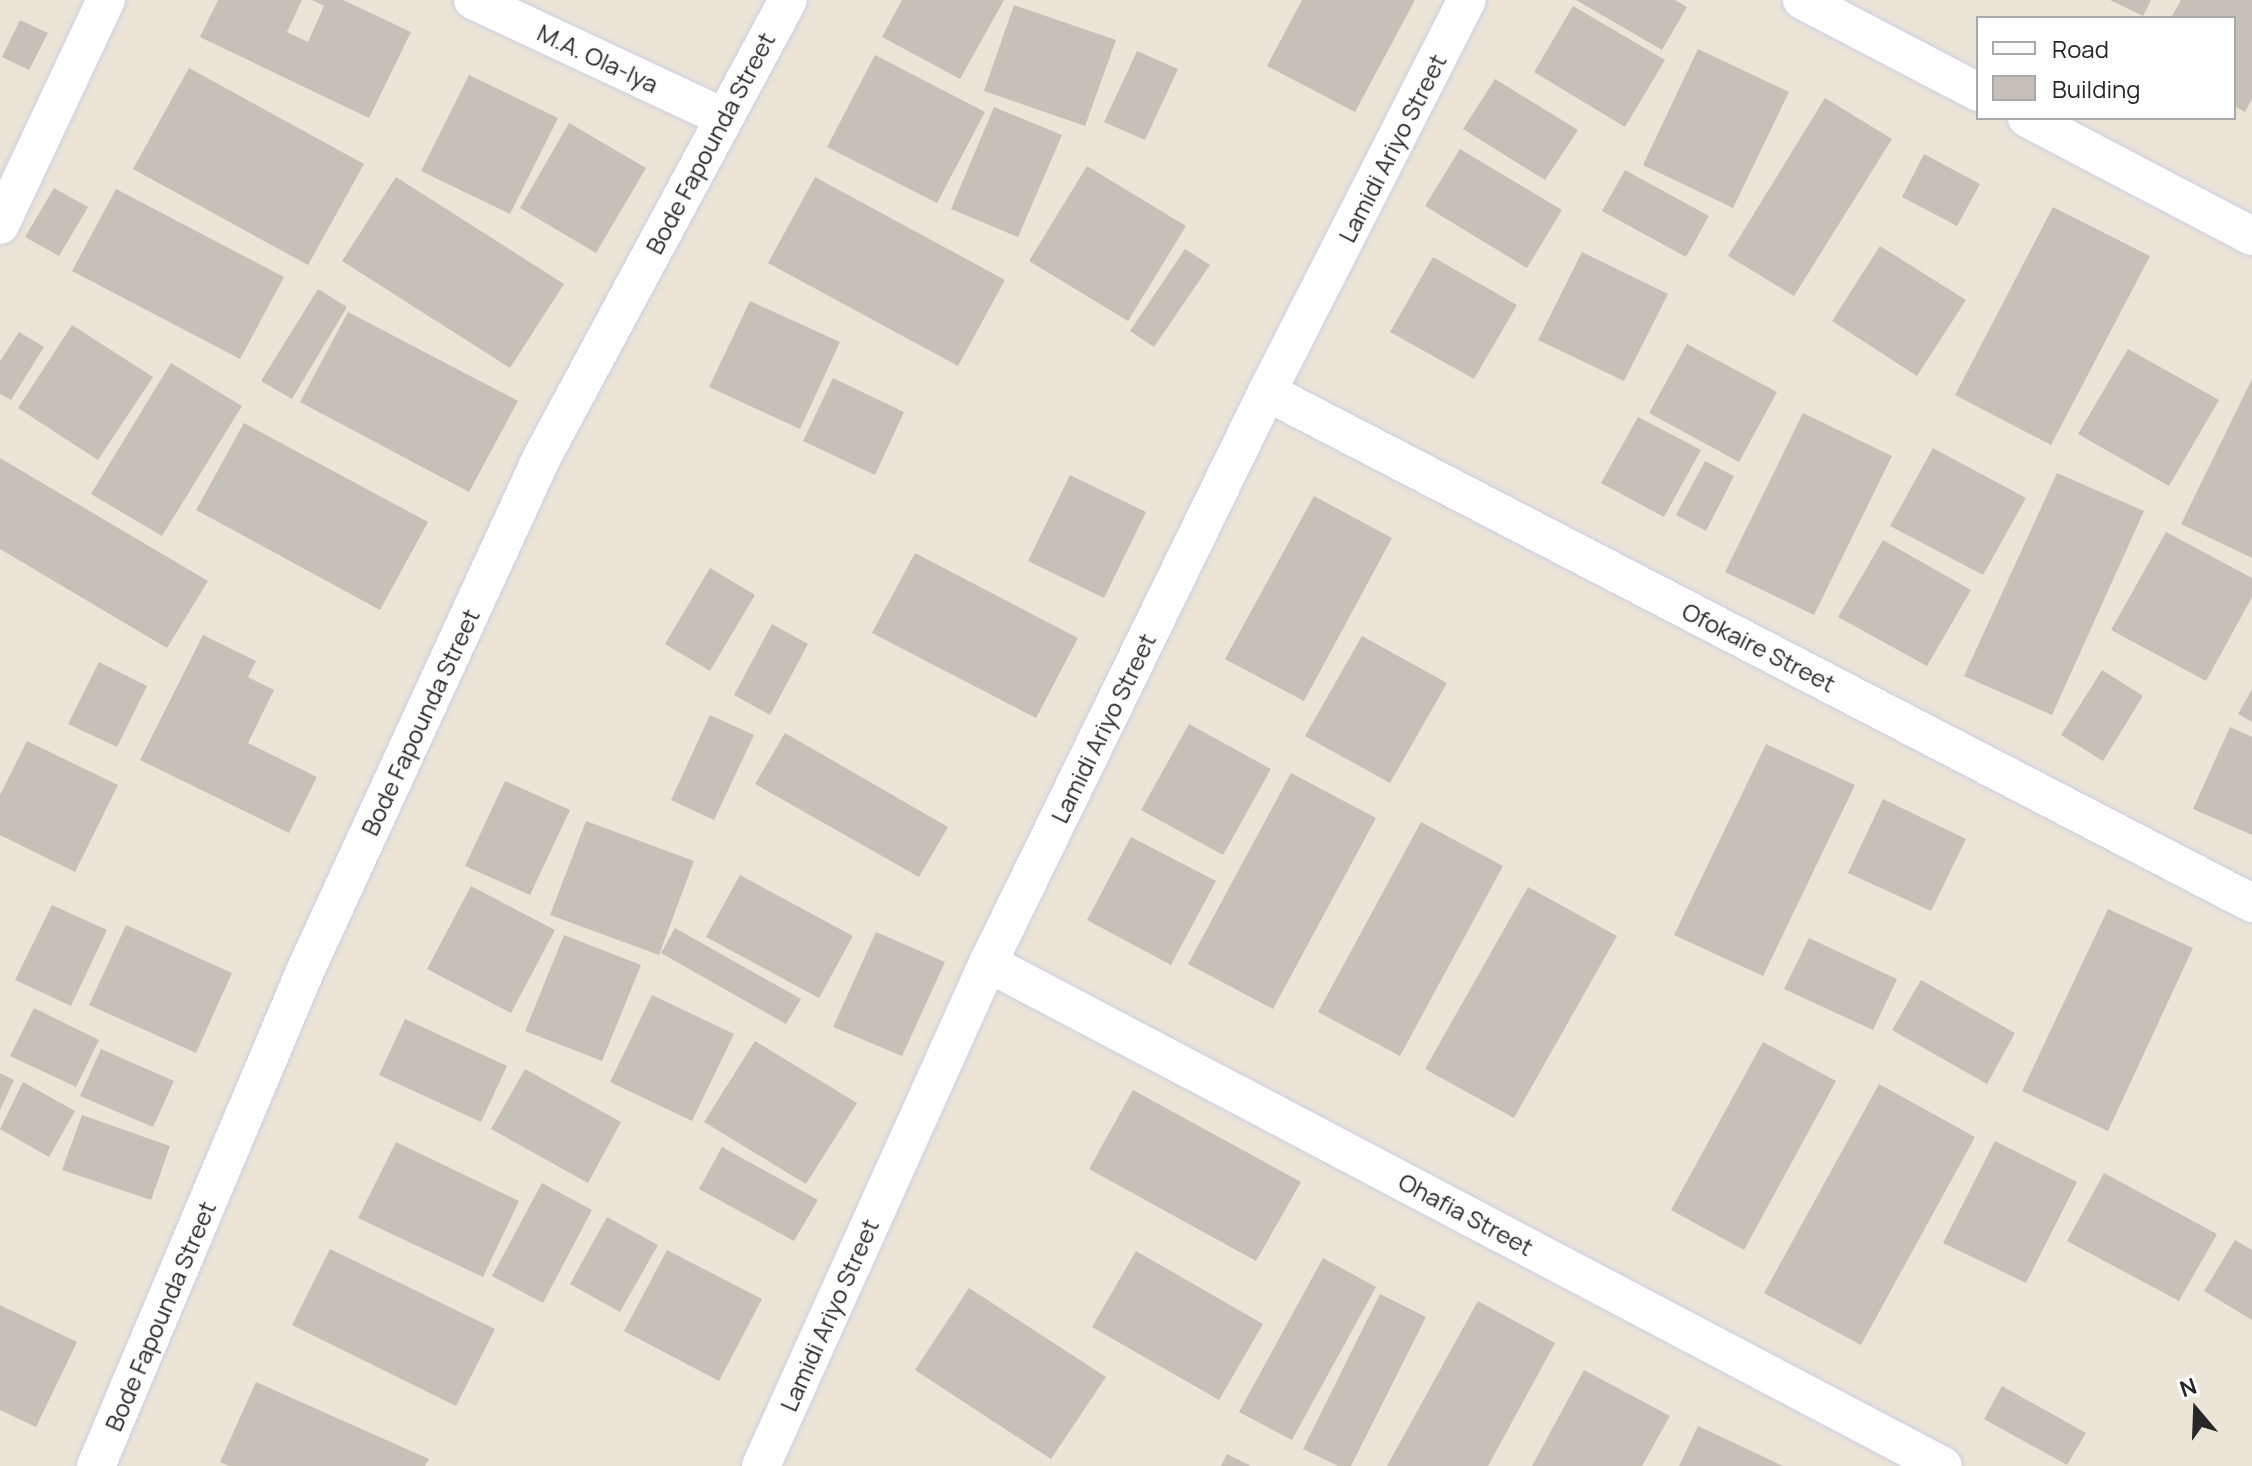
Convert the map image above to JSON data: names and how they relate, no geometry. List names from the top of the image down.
{
  "streets": {
    "street": [
      "M.A. Ola-Iya",
      "Bode Fapounda Street",
      "Lamidi Ariyo Street",
      "Ofokaire Street",
      "Ohafia Street"
    ]
  },
  "crossings": [
    ["M.A. Ola-Iya", "Bode Fapounda Street"],
    ["Lamidi Ariyo Street", "Ofokaire Street"],
    ["Lamidi Ariyo Street", "Ohafia Street"]
  ],
  "legend": ["Road", "Building"],
  "north": "top"
}
